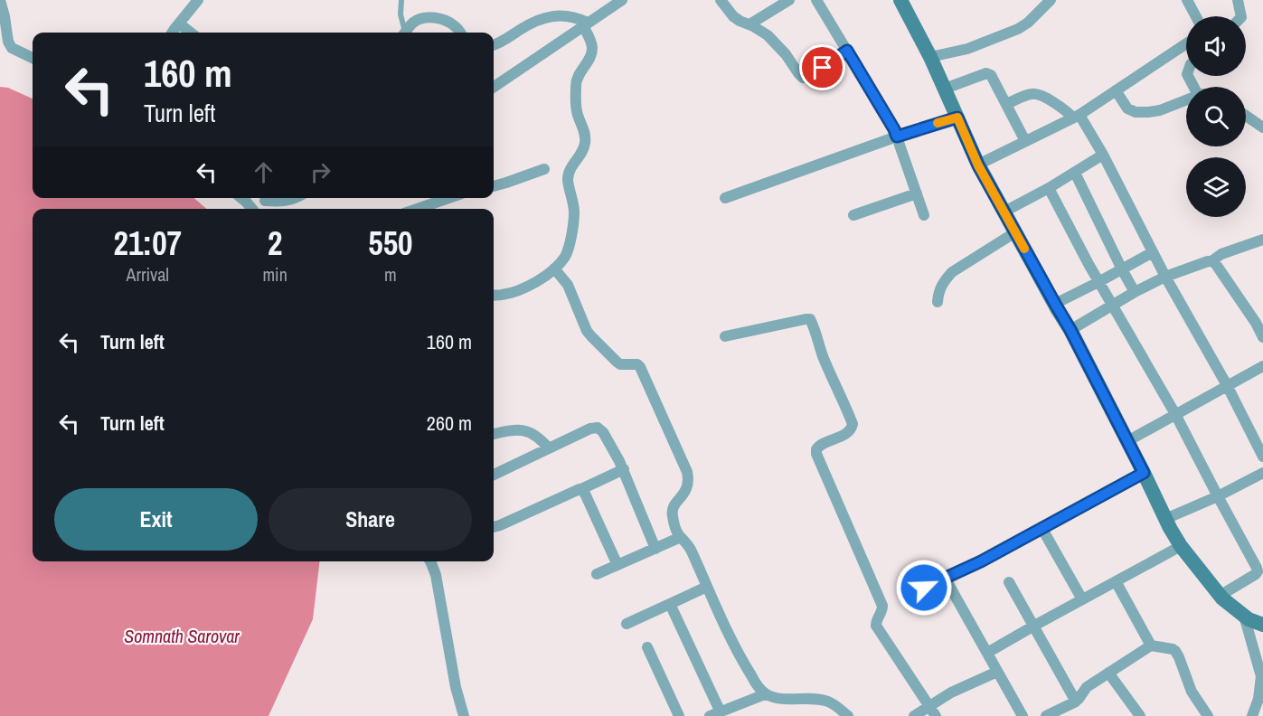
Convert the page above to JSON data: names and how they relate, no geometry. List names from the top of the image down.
{
  "water": ["Somnath Sarovar"],
  "page": {
    "turn": ["160 m", "Turn left"],
    "eta": [
      "21:07",
      "Arrival",
      "2",
      "min",
      "550",
      "m"
    ],
    "list": [
      {
        "name": "Turn left",
        "value": "160 m"
      },
      {
        "name": "Turn left",
        "value": "260 m"
      }
    ],
    "buttons": ["Exit", "Share"]
  }
}
